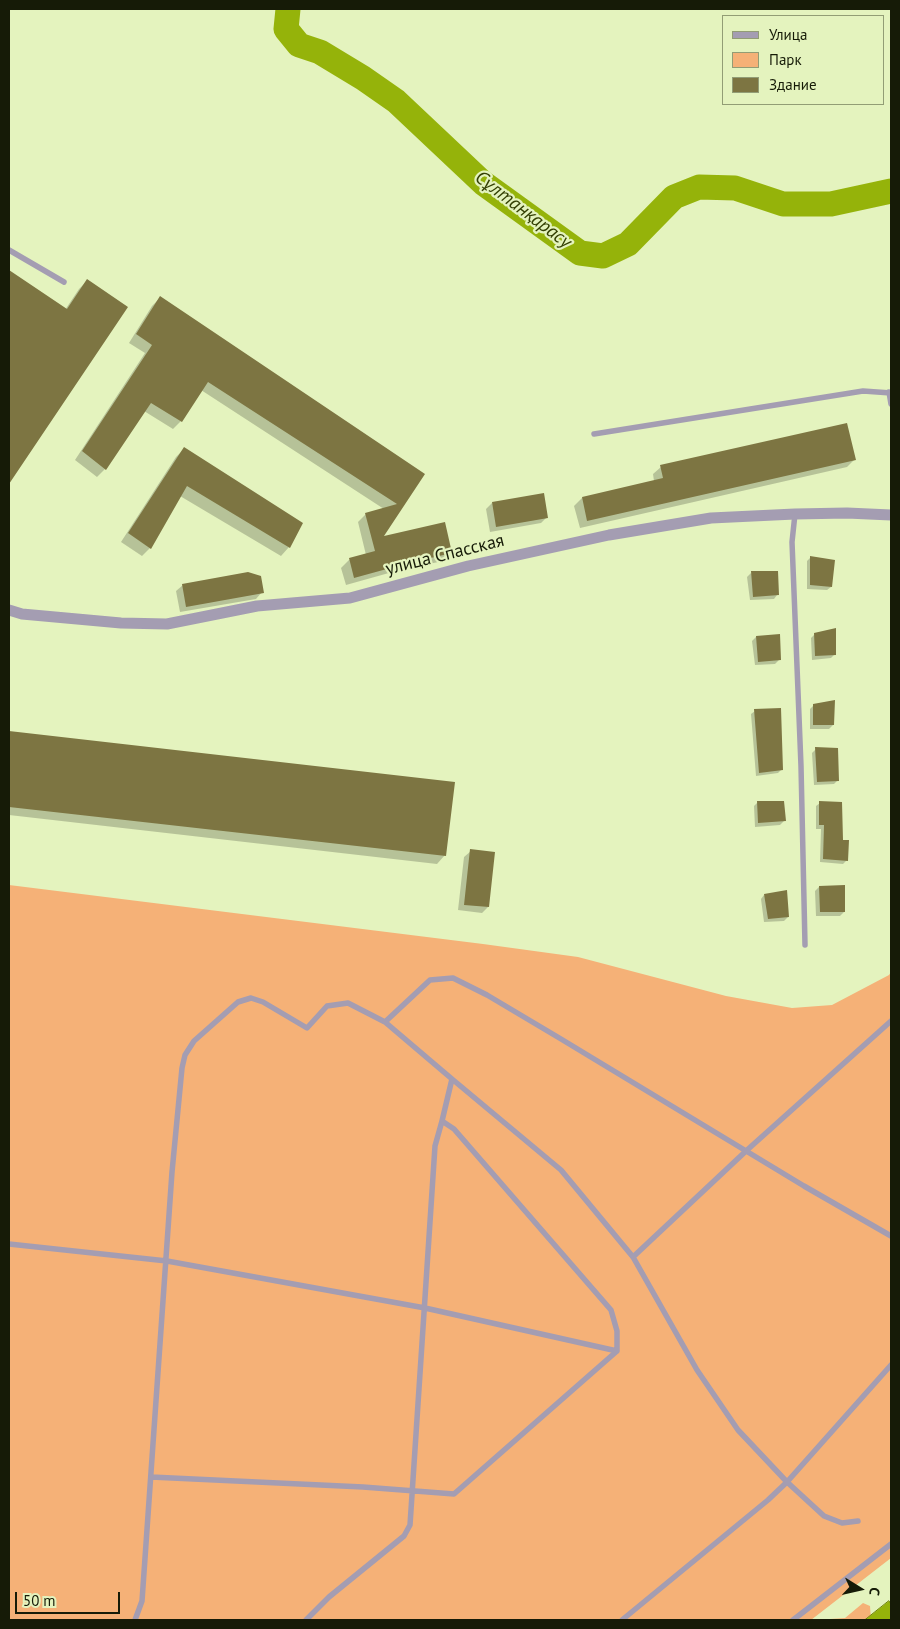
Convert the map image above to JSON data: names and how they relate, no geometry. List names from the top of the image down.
{
  "streets": {
    "street": ["улица Спасская"]
  },
  "water": ["Сұлтанқарасу"],
  "legend": ["Улица", "Парк", "Здание"],
  "scale_bar": "50 m",
  "north": "right"
}
